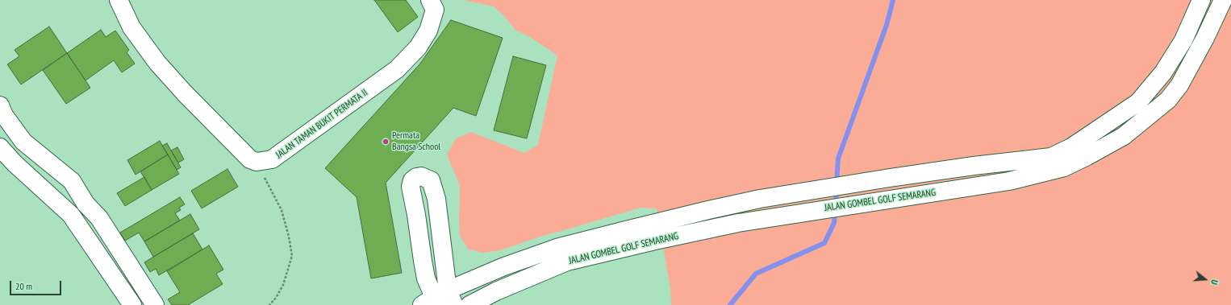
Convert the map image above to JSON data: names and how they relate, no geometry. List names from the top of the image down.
{
  "streets": {
    "street": ["JALAN TAMAN BUKIT PERMATA II", "JALAN GOMBEL GOLF SEMARANG"]
  },
  "places": ["Permata Bangsa School"],
  "scale_bar": "20 m",
  "north": "right"
}
